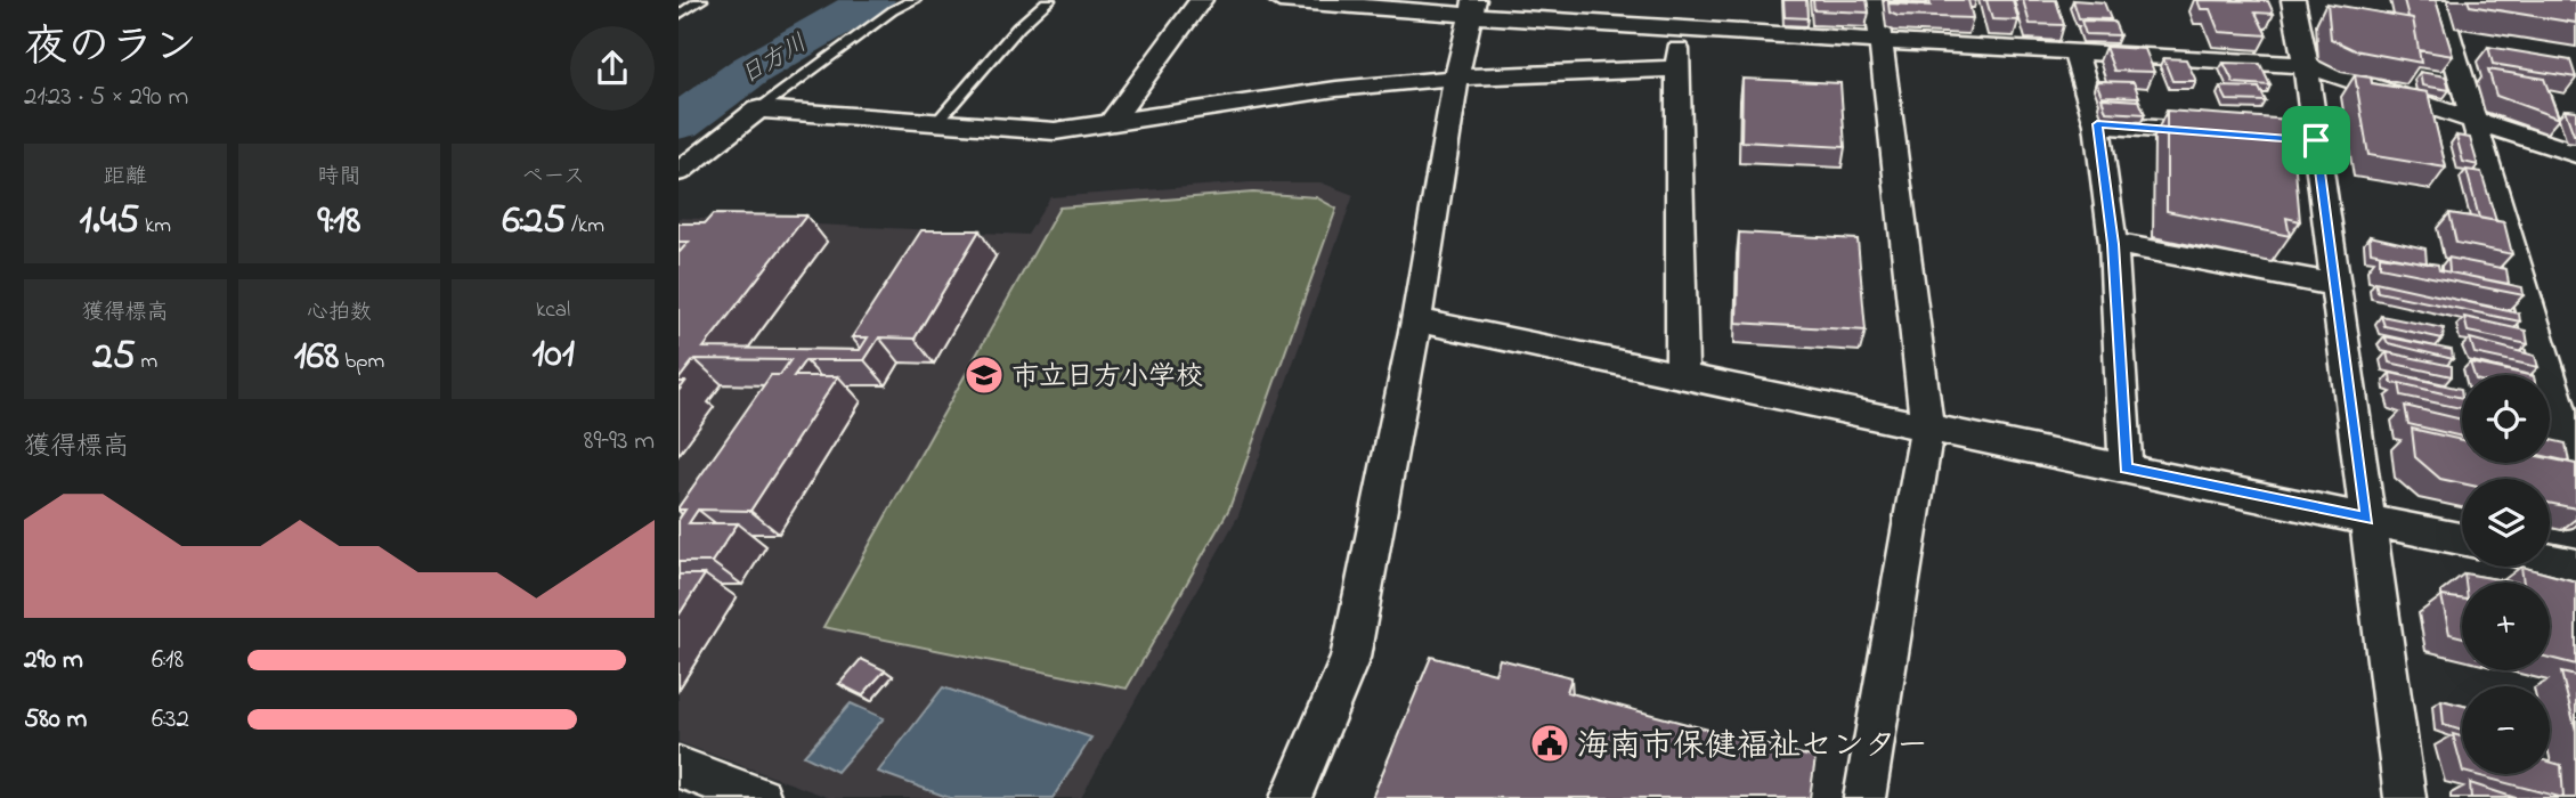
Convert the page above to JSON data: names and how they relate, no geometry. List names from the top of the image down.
{
  "water": ["日方川"],
  "places": {
    "school or university": ["市立日方小学校"],
    "public building": ["海南市保健福祉センター"]
  },
  "page": {
    "heading": ["夜のラン", "21:23 · 5 × 290 m"],
    "stats": [
      ["距離", "1.45 km"],
      ["時間", "9:18"],
      ["ペース", "6:25 /km"],
      ["獲得標高", "25 m"],
      ["心拍数", "168 bpm"],
      ["kcal", "101"]
    ],
    "map_buttons": ["+", "−"],
    "chart": ["獲得標高", "89–93 m"],
    "list": [
      {
        "name": "290 m",
        "note": "6:18"
      },
      {
        "name": "580 m",
        "note": "6:32"
      }
    ]
  }
}
